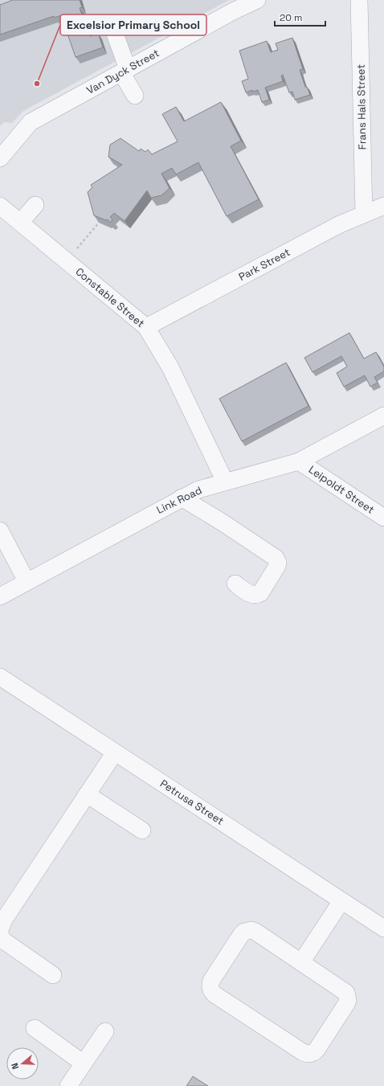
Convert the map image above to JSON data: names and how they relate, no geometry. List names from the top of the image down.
{
  "streets": {
    "street": [
      "Van Dyck Street",
      "Frans Hals Street",
      "Park Street",
      "Constable Street",
      "Leipoldt Street",
      "Link Road",
      "Petrusa Street"
    ]
  },
  "crossings": [
    ["Frans Hals Street", "Park Street"],
    ["Park Street", "Constable Street"],
    ["Constable Street", "Link Road"],
    ["Leipoldt Street", "Link Road"]
  ],
  "places": ["Excelsior Primary School"],
  "scale_bar": "20 m",
  "north": "left"
}
